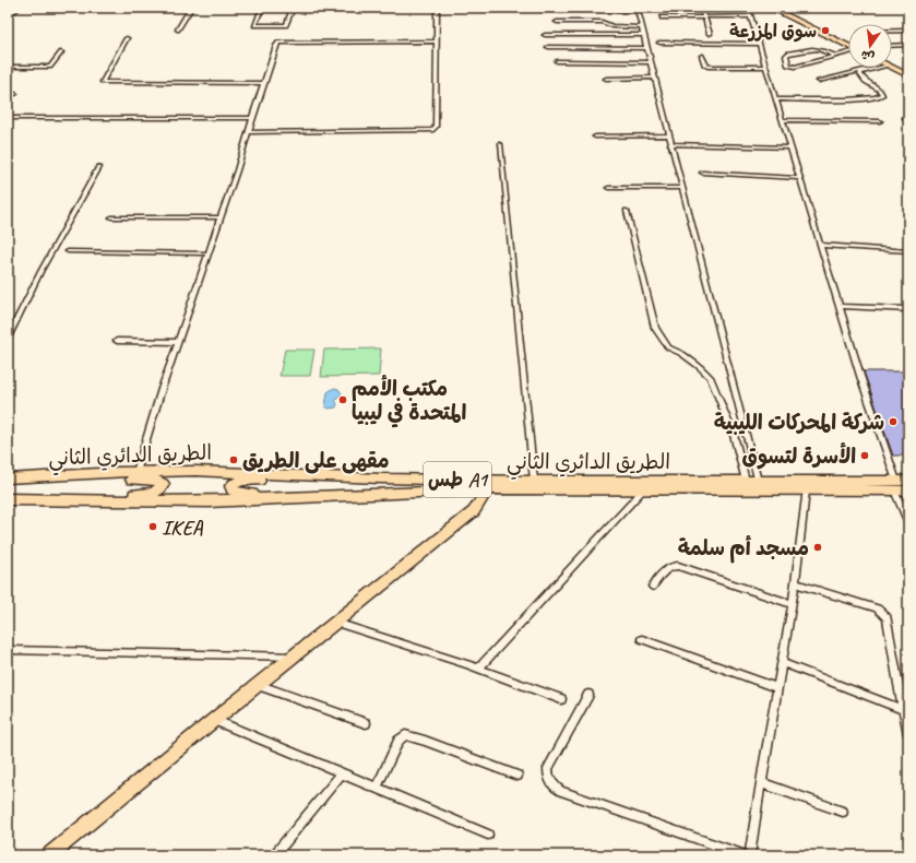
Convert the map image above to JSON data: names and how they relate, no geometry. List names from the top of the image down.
{
  "streets": {
    "highway": ["الطريق الدائري الثاني", "طس A1"]
  },
  "places": [
    "سوق المزرعة",
    "مكتب الأمم المتحدة في ليبيا",
    "شركة المحركات الليبية",
    "الأسرة لتسوق",
    "مقهى على الطريق",
    "IKEA",
    "مسجد أم سلمة"
  ],
  "north": "bottom"
}
